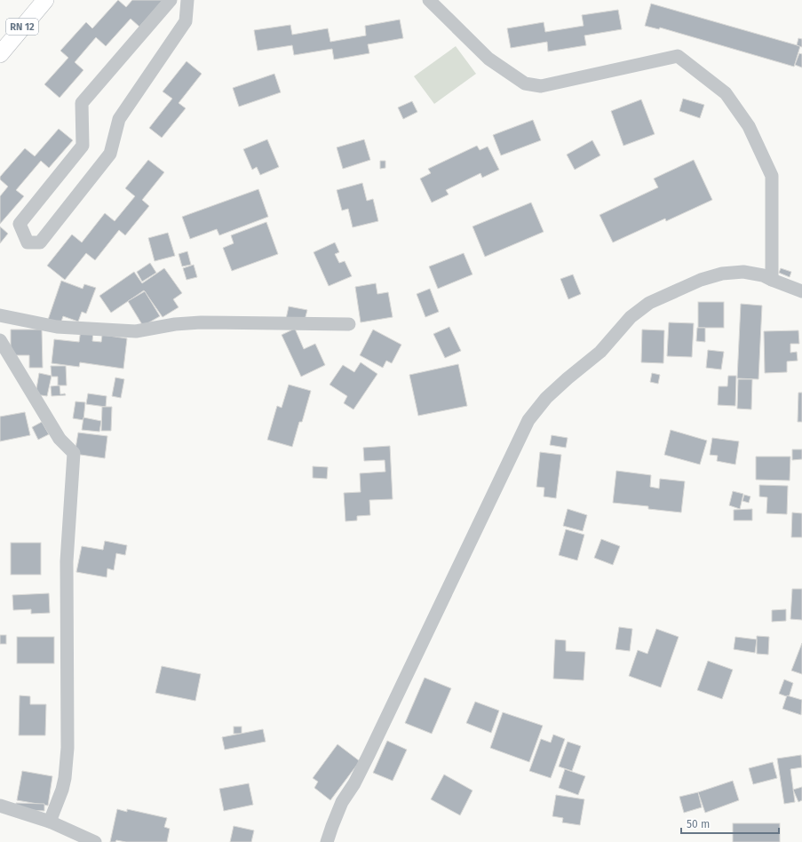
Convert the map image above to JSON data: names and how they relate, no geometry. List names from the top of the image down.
{
  "streets": {
    "main road": ["RN 12"]
  },
  "scale_bar": "50 m"
}
